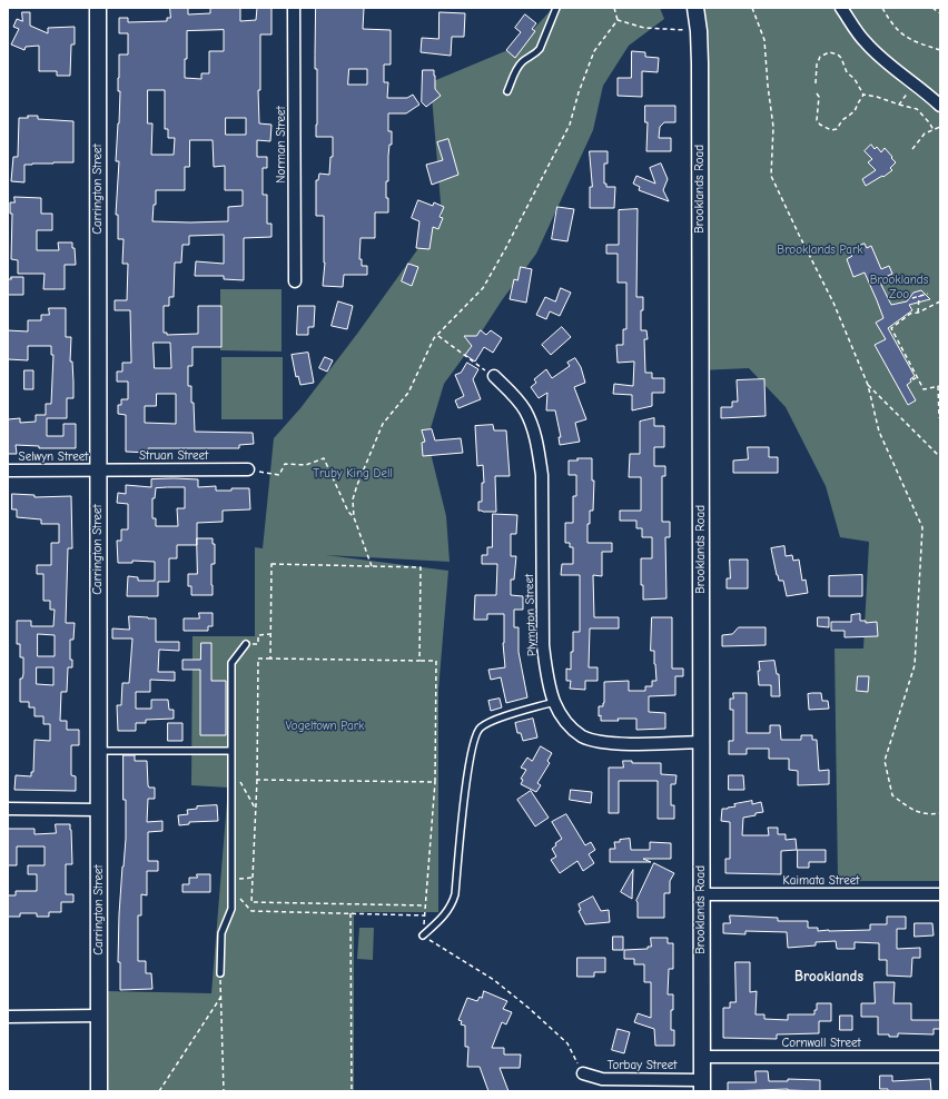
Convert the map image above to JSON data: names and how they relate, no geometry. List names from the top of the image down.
{
  "streets": {
    "main road": ["Carrington Street", "Brooklands Road"],
    "street": [
      "Norman Street",
      "Struan Street",
      "Selwyn Street",
      "Plympton Street",
      "Kaimata Street",
      "Cornwall Street",
      "Torbay Street"
    ]
  },
  "crossings": [
    ["Carrington Street", "Struan Street"],
    ["Carrington Street", "Selwyn Street"],
    ["Brooklands Road", "Plympton Street"],
    ["Brooklands Road", "Kaimata Street"],
    ["Brooklands Road", "Cornwall Street"],
    ["Brooklands Road", "Torbay Street"],
    ["Struan Street", "Selwyn Street"]
  ],
  "districts": ["Brooklands"],
  "parks": [
    "Brooklands Park",
    "Brooklands Zoo",
    "Truby King Dell",
    "Vogeltown Park"
  ]
}
